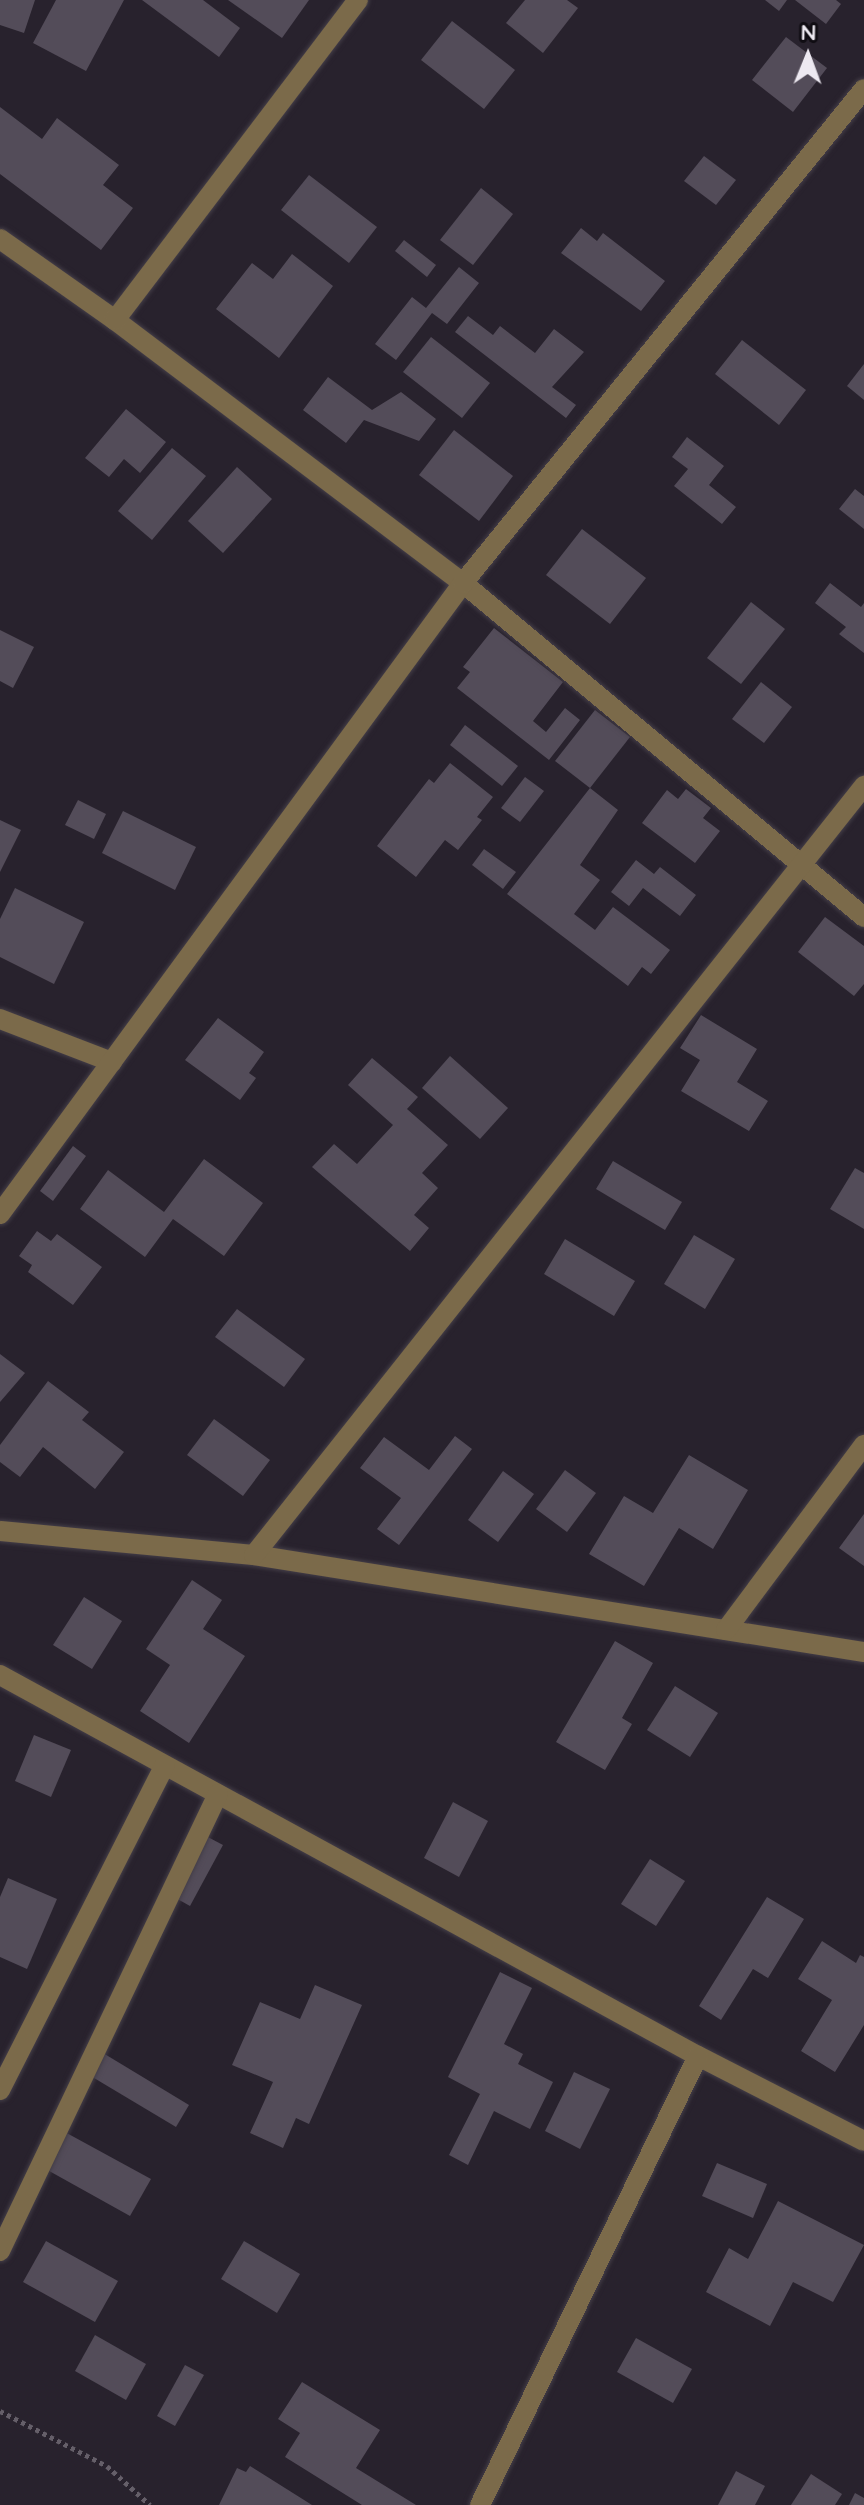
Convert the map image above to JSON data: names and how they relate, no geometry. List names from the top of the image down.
{
  "north": "top"
}
